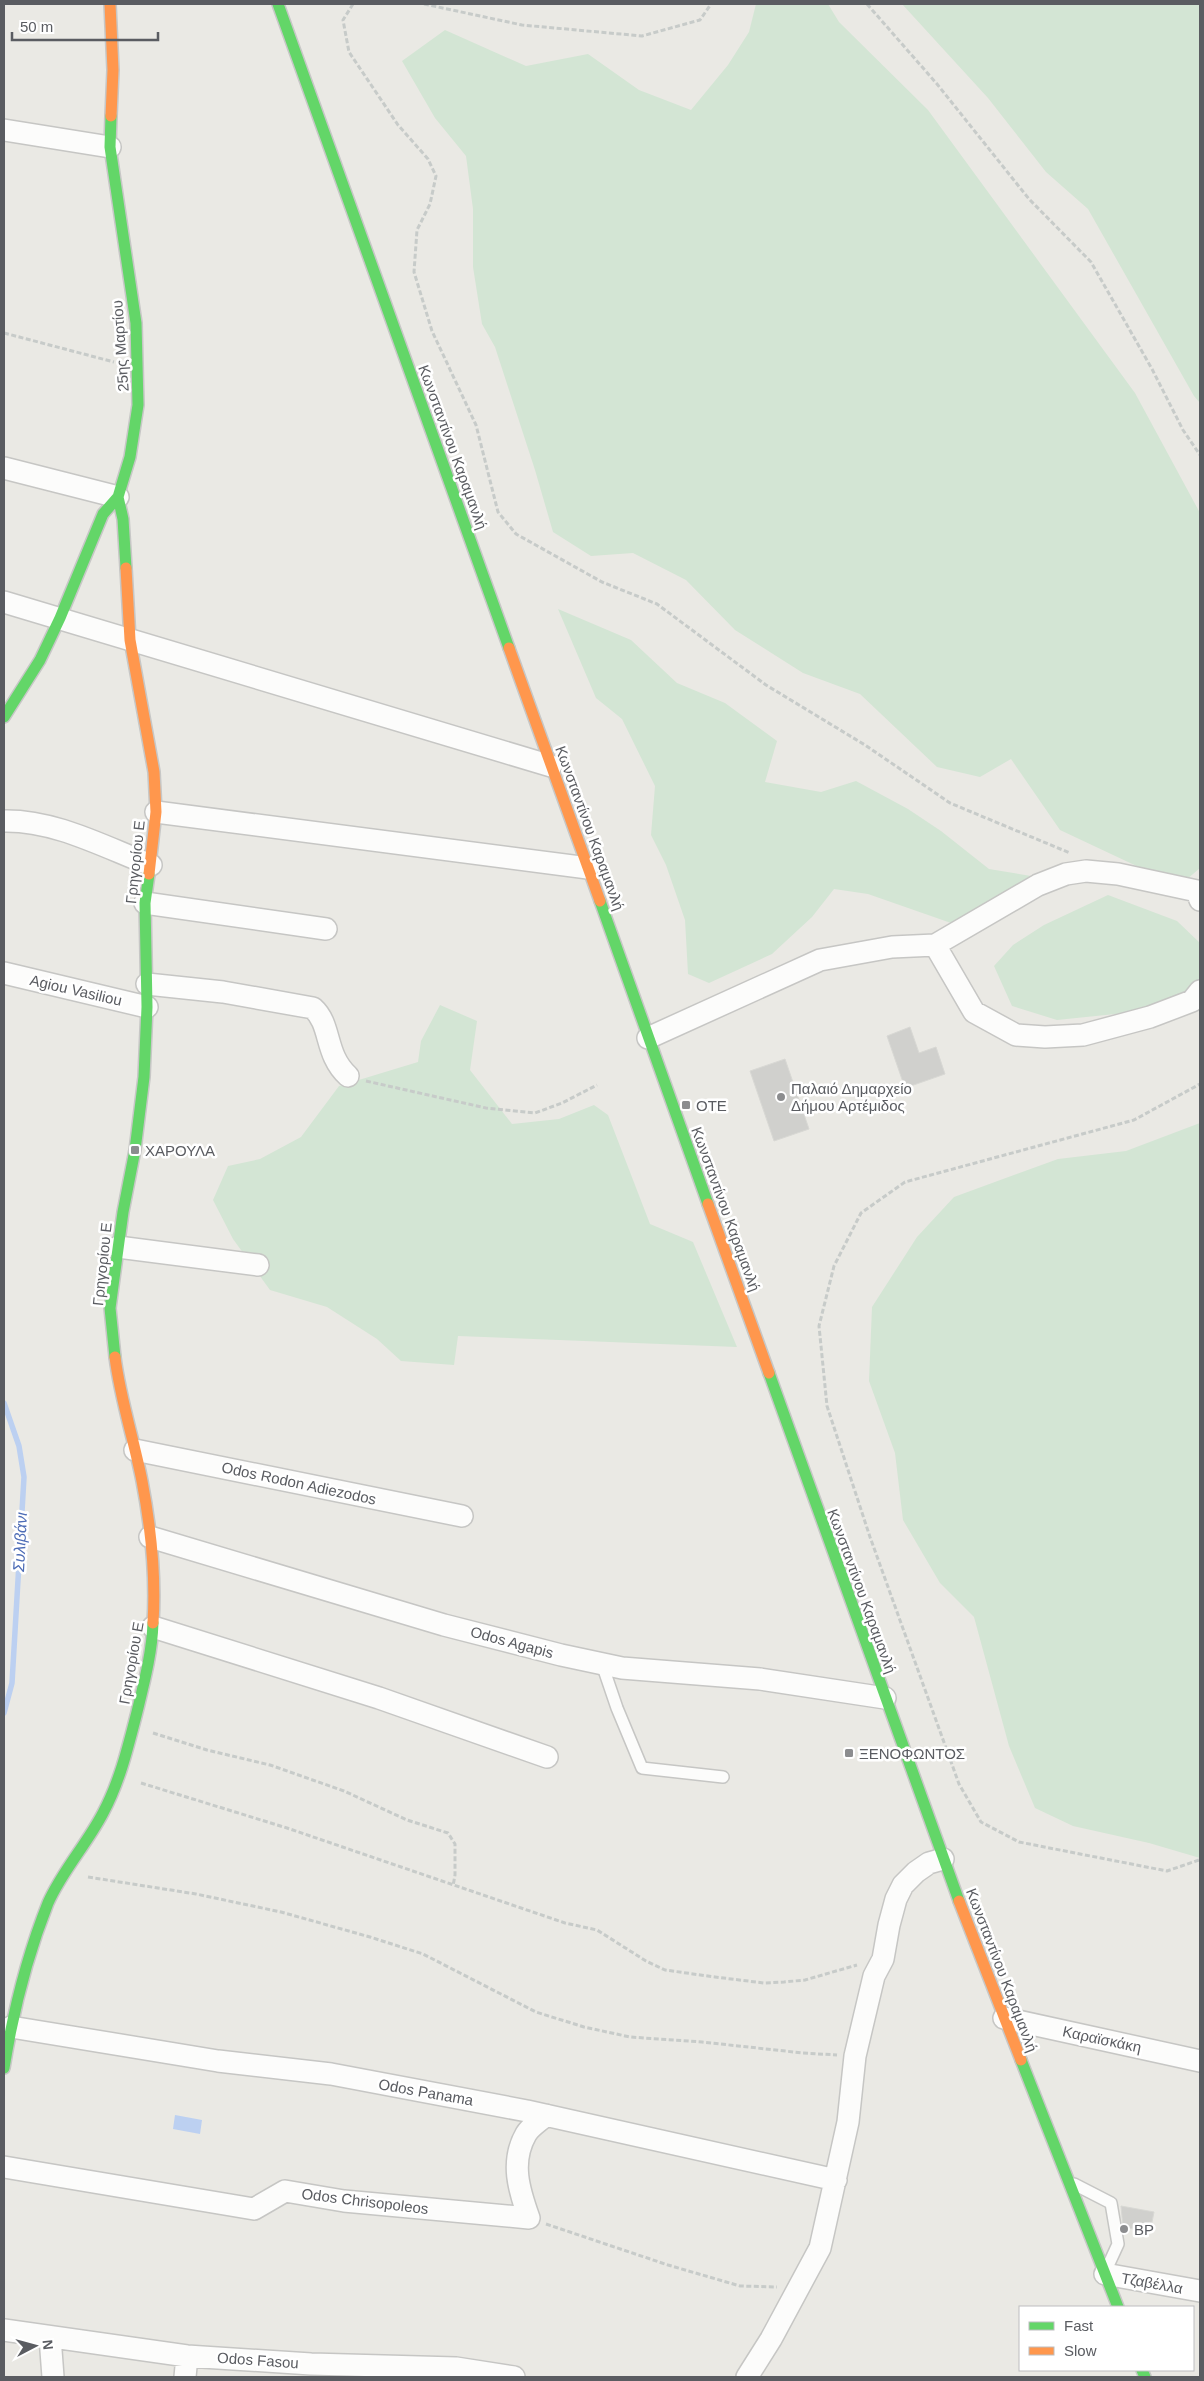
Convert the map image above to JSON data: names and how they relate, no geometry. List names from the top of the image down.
{
  "streets": {
    "main road": ["25ης Μαρτίου", "Κωνσταντίνου Καραμανλή", "Γρηγορίου Ε"],
    "street": [
      "Agiou Vasiliou",
      "Odos Rodon Adiezodos",
      "Odos Agapis",
      "Καραϊσκάκη",
      "Odos Panama",
      "Odos Chrisopoleos",
      "Τζαβέλλα",
      "Odos Fasou"
    ]
  },
  "crossings": [
    ["25ης Μαρτίου", "Γρηγορίου Ε"],
    ["Κωνσταντίνου Καραμανλή", "Odos Agapis"],
    ["Κωνσταντίνου Καραμανλή", "Καραϊσκάκη"],
    ["Κωνσταντίνου Καραμανλή", "Τζαβέλλα"],
    ["Γρηγορίου Ε", "Agiou Vasiliou"],
    ["Γρηγορίου Ε", "Odos Rodon Adiezodos"],
    ["Γρηγορίου Ε", "Odos Agapis"],
    ["Γρηγορίου Ε", "Odos Panama"]
  ],
  "water": ["Συλιβάνι"],
  "places": {
    "other": ["Παλαιό Δημαρχείο Δήμου Αρτέμιδος", "BP"],
    "transit": ["ΟΤΕ", "ΧΑΡΟΥΛΑ", "ΞΕΝΟΦΩΝΤΟΣ"]
  },
  "legend": ["Fast", "Slow"],
  "scale_bar": "50 m",
  "north": "right"
}
